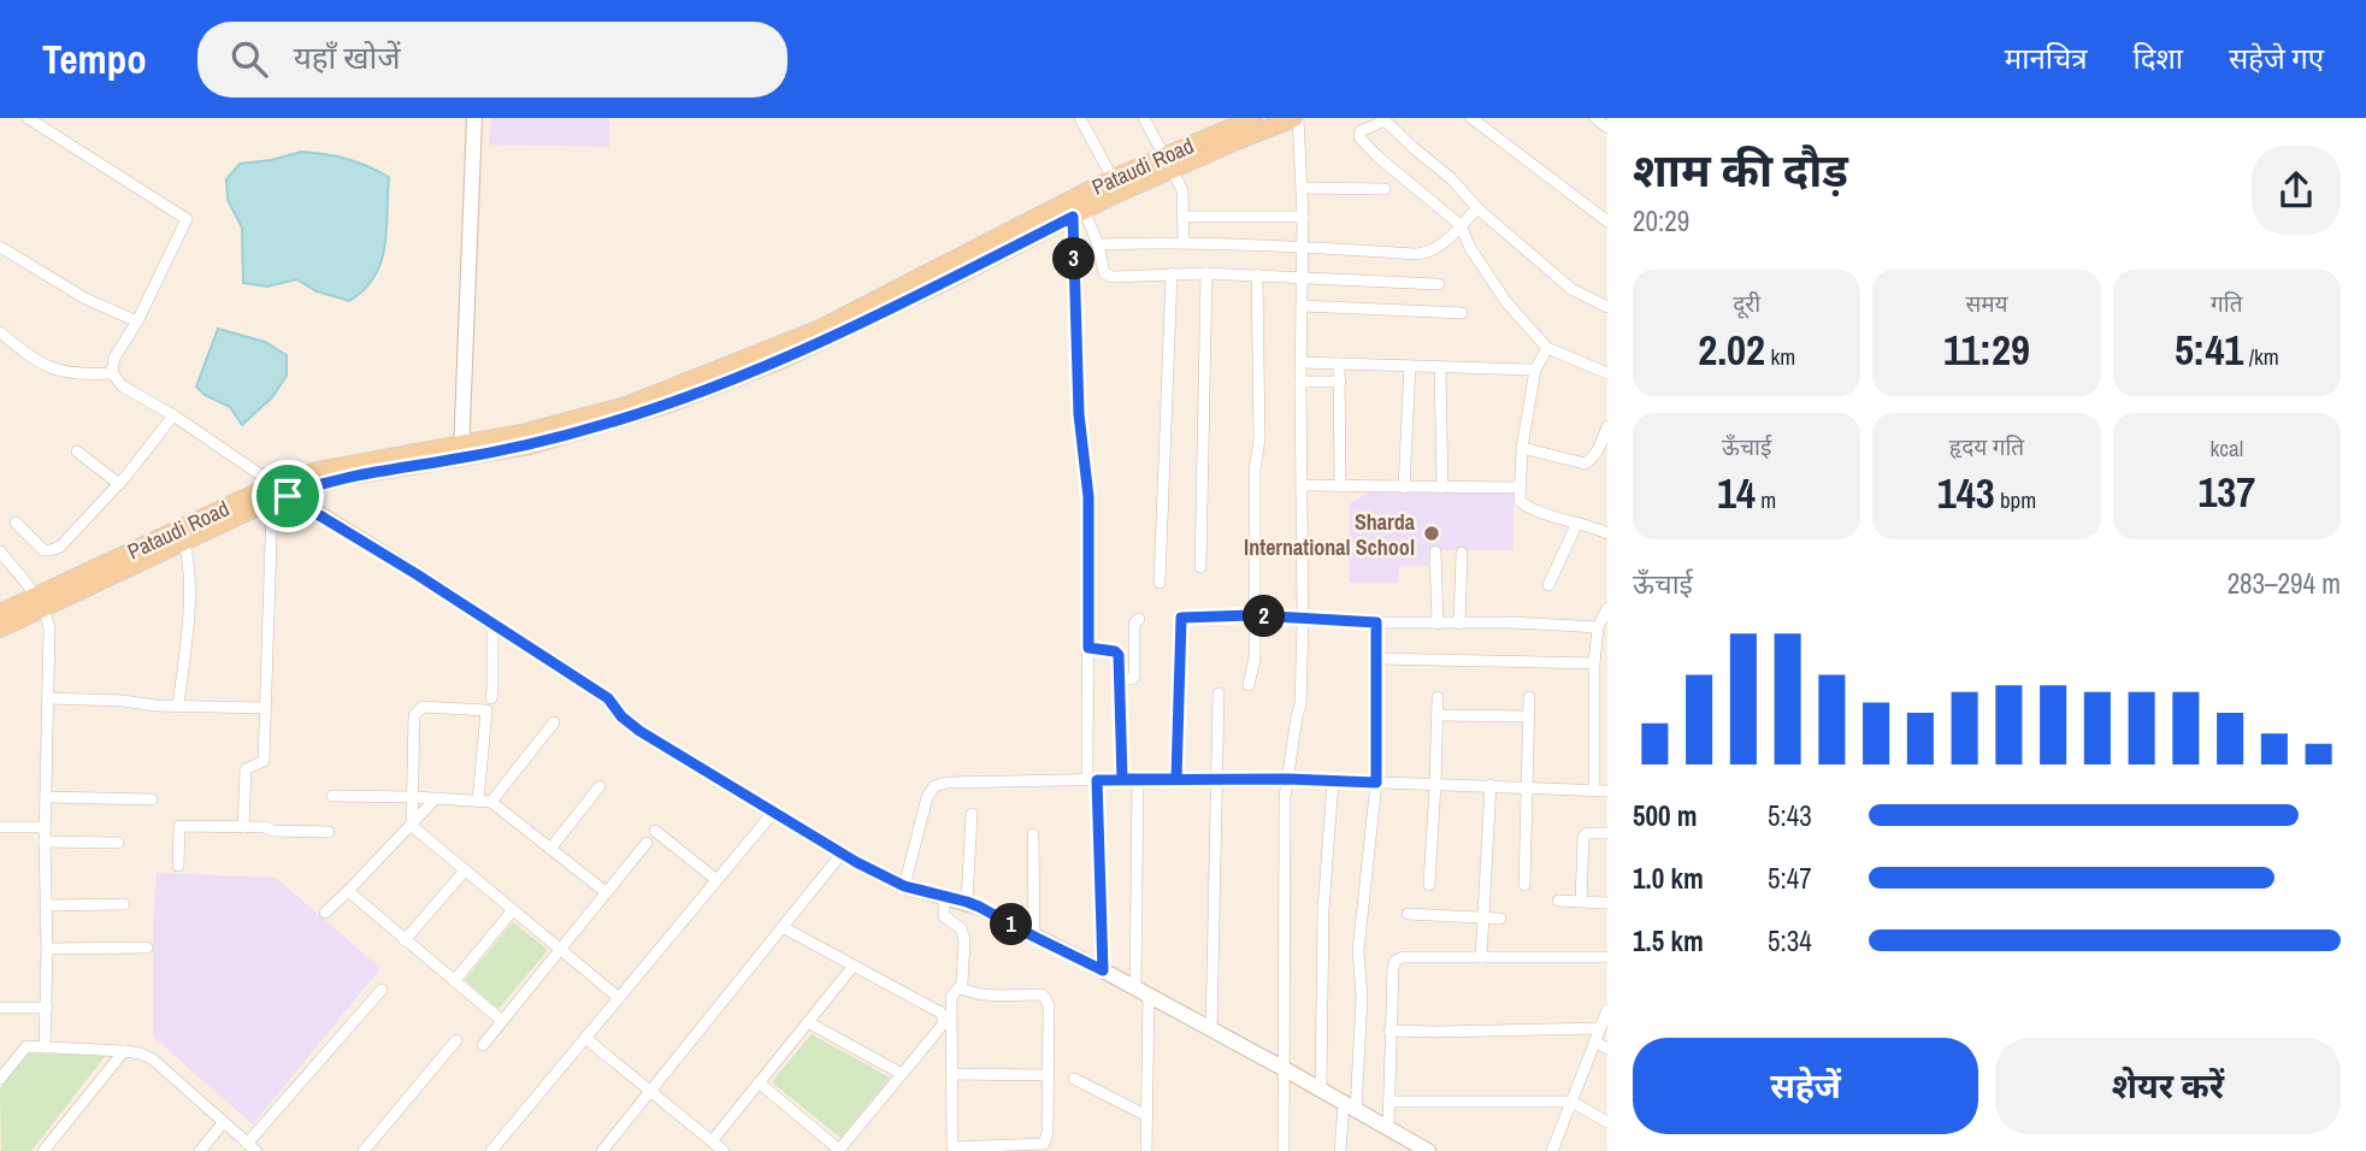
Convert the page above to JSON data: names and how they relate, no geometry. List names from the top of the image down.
{
  "streets": {
    "main road": ["Pataudi Road"]
  },
  "places": ["Sharda International School"],
  "page": {
    "header": "Tempo",
    "search": "यहाँ खोजें",
    "nav": ["मानचित्र", "दिशा", "सहेजे गए"],
    "heading": ["शाम की दौड़", "20:29"],
    "pins": ["3", "2", "1"],
    "stats": [
      ["दूरी", "2.02 km"],
      ["समय", "11:29"],
      ["गति", "5:41 /km"],
      ["ऊँचाई", "14 m"],
      ["हृदय गति", "143 bpm"],
      ["kcal", "137"]
    ],
    "chart": ["ऊँचाई", "283–294 m"],
    "list": [
      {
        "name": "500 m",
        "note": "5:43"
      },
      {
        "name": "1.0 km",
        "note": "5:47"
      },
      {
        "name": "1.5 km",
        "note": "5:34"
      }
    ],
    "buttons": ["सहेजें", "शेयर करें"]
  }
}
